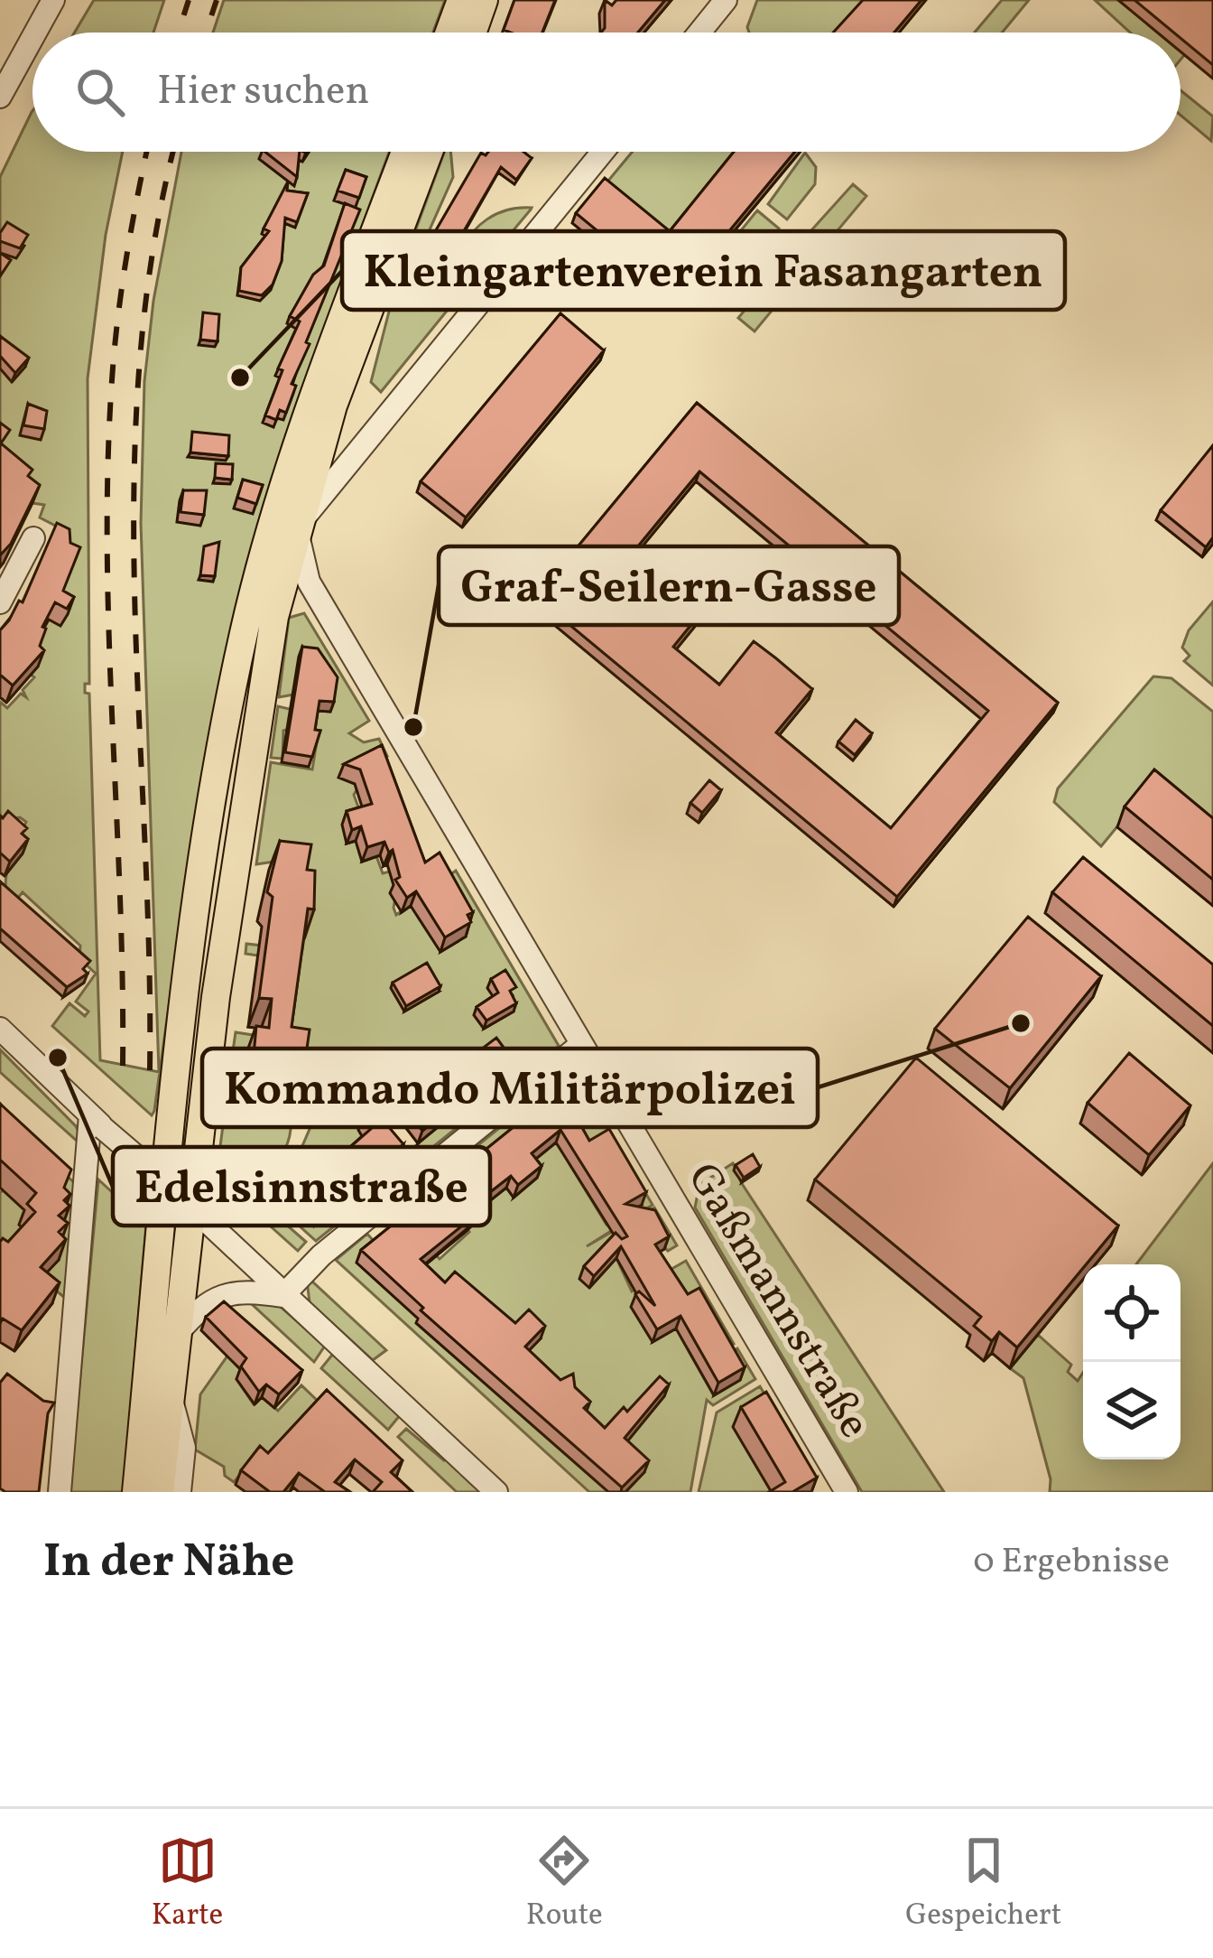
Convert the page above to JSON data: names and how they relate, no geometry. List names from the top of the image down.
{
  "streets": {
    "street": ["Gaßmannstraße"]
  },
  "places": [
    "Kleingartenverein Fasangarten",
    "Graf-Seilern-Gasse",
    "Kommando Militärpolizei",
    "Edelsinnstraße"
  ],
  "page": {
    "search": "Hier suchen",
    "heading": ["In der Nähe", "0 Ergebnisse"],
    "nav": ["Karte", "Route", "Gespeichert"]
  }
}
